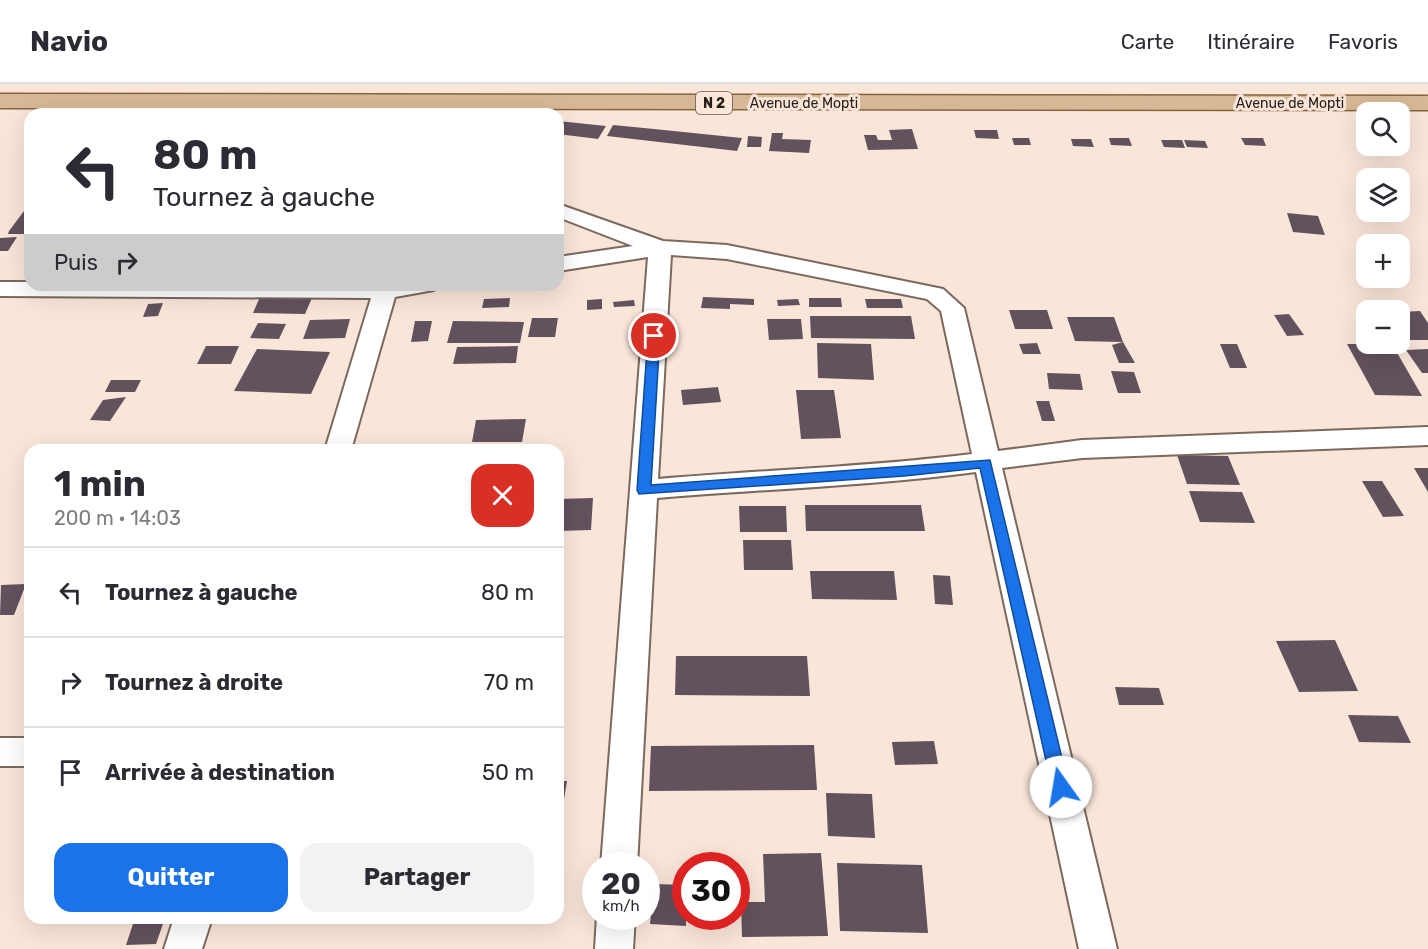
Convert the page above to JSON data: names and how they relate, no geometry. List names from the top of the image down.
{
  "streets": {
    "main road": ["N 2", "Avenue de Mopti"]
  },
  "page": {
    "header": "Navio",
    "nav": ["Carte", "Itinéraire", "Favoris"],
    "map_buttons": ["+", "−"],
    "turn": ["80 m", "Tournez à gauche"],
    "then": "Puis",
    "heading": ["1 min", "200 m · 14:03"],
    "list": [
      {
        "name": "Tournez à gauche",
        "value": "80 m"
      },
      {
        "name": "Tournez à droite",
        "value": "70 m"
      },
      {
        "name": "Arrivée à destination",
        "value": "50 m"
      }
    ],
    "buttons": ["Quitter", "Partager"],
    "speed": "20 km/h",
    "limit": "30"
  }
}
